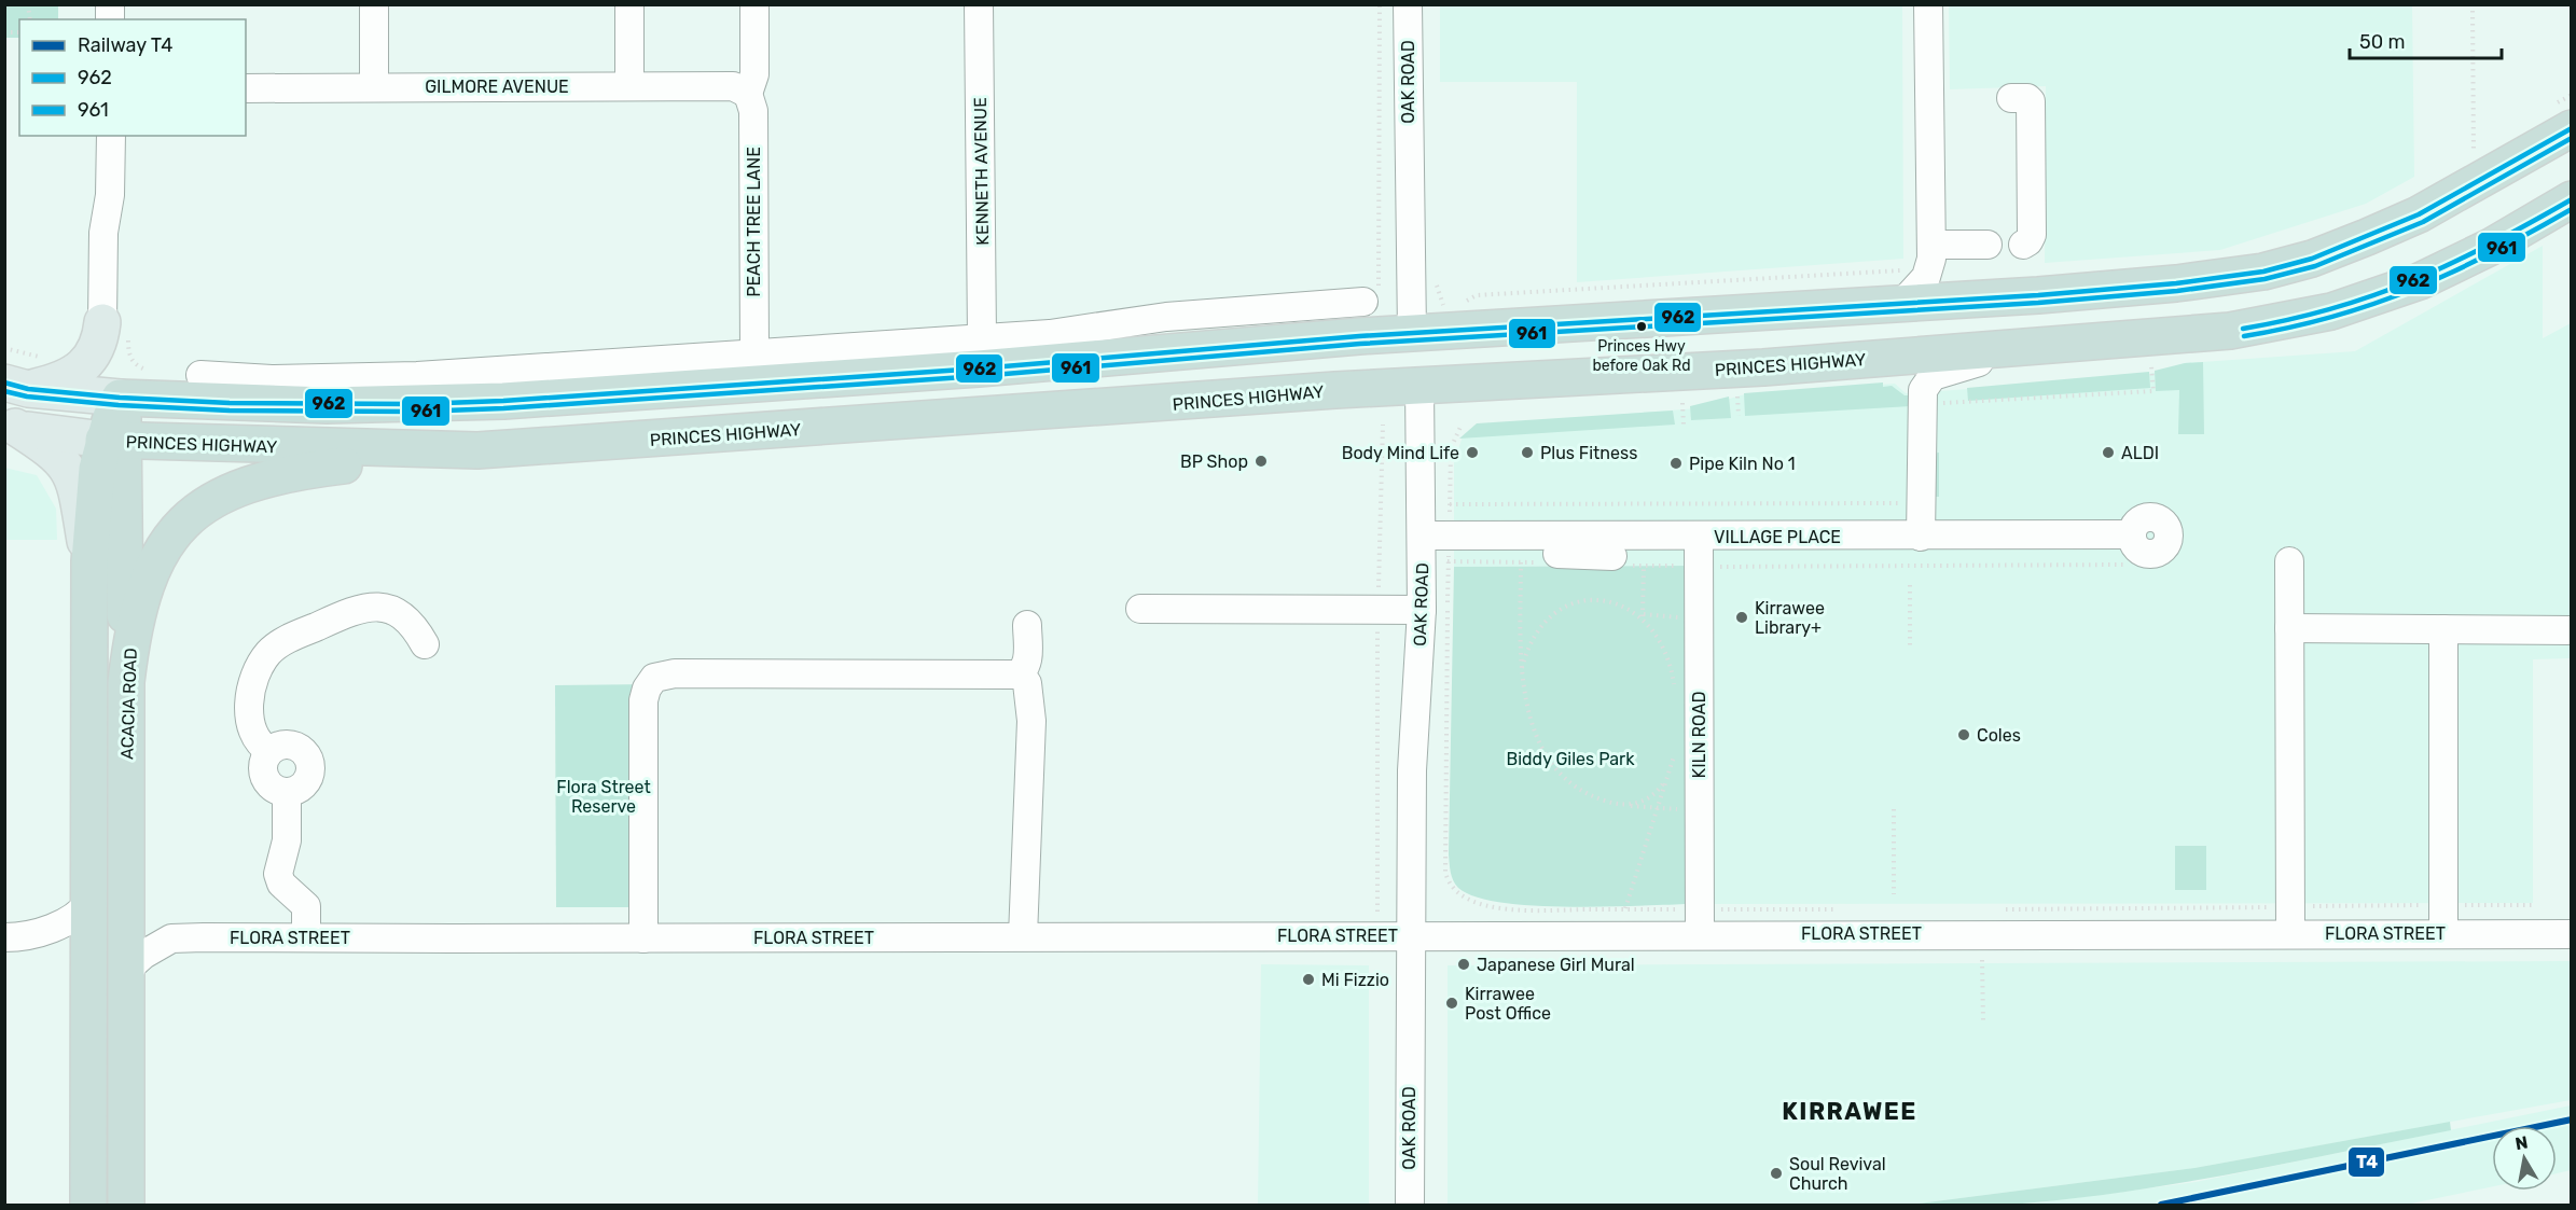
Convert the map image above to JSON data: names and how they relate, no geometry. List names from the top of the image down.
{
  "streets": {
    "highway": ["OAK ROAD", "PRINCES HIGHWAY", "ACACIA ROAD"],
    "street": [
      "GILMORE AVENUE",
      "KENNETH AVENUE",
      "PEACH TREE LANE",
      "VILLAGE PLACE",
      "KILN ROAD",
      "FLORA STREET"
    ]
  },
  "crossings": [
    ["OAK ROAD", "PRINCES HIGHWAY"],
    ["OAK ROAD", "VILLAGE PLACE"],
    ["OAK ROAD", "FLORA STREET"],
    ["GILMORE AVENUE", "PEACH TREE LANE"],
    ["PRINCES HIGHWAY", "ACACIA ROAD"],
    ["VILLAGE PLACE", "KILN ROAD"],
    ["ACACIA ROAD", "FLORA STREET"],
    ["KILN ROAD", "FLORA STREET"]
  ],
  "districts": ["KIRRAWEE"],
  "parks": ["Biddy Giles Park", "Flora Street Reserve"],
  "places": [
    "Princes Hwy before Oak Rd",
    "Body Mind Life",
    "Plus Fitness",
    "ALDI",
    "BP Shop",
    "Pipe Kiln No 1",
    "Kirrawee Library+",
    "Coles",
    "Japanese Girl Mural",
    "Mi Fizzio",
    "Kirrawee Post Office",
    "Soul Revival Church"
  ],
  "lines": ["transit line 962", "transit line 961", "rail line T4"],
  "legend": ["Railway T4", "962", "961"],
  "scale_bar": "50 m",
  "north": "top"
}
